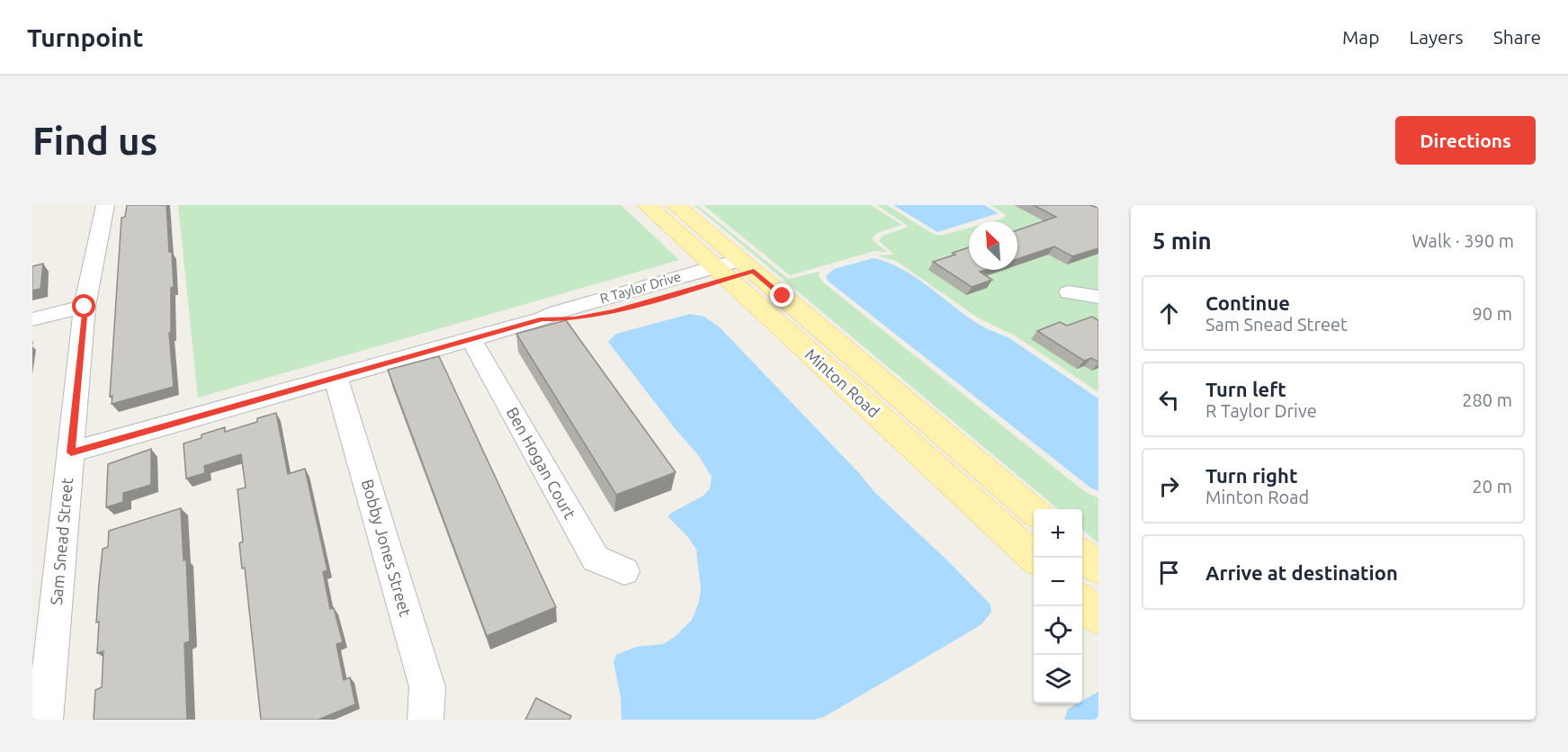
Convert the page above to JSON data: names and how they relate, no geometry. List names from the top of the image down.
{
  "streets": {
    "main road": ["Minton Road"],
    "street": [
      "R Taylor Drive",
      "Ben Hogan Court",
      "Sam Snead Street",
      "Bobby Jones Street"
    ]
  },
  "crossings": [
    ["R Taylor Drive", "Minton Road"],
    ["R Taylor Drive", "Ben Hogan Court"],
    ["R Taylor Drive", "Sam Snead Street"],
    ["R Taylor Drive", "Bobby Jones Street"]
  ],
  "north": "top left",
  "page": {
    "header": "Turnpoint",
    "nav": ["Map", "Layers", "Share"],
    "buttons": "Directions",
    "title": "Find us",
    "heading": ["5 min", "Walk · 390 m"],
    "list": [
      ["Continue", "Sam Snead Street", "90 m"],
      ["Turn left", "R Taylor Drive", "280 m"],
      ["Turn right", "Minton Road", "20 m"],
      "Arrive at destination"
    ],
    "map_buttons": ["+", "−"]
  }
}
